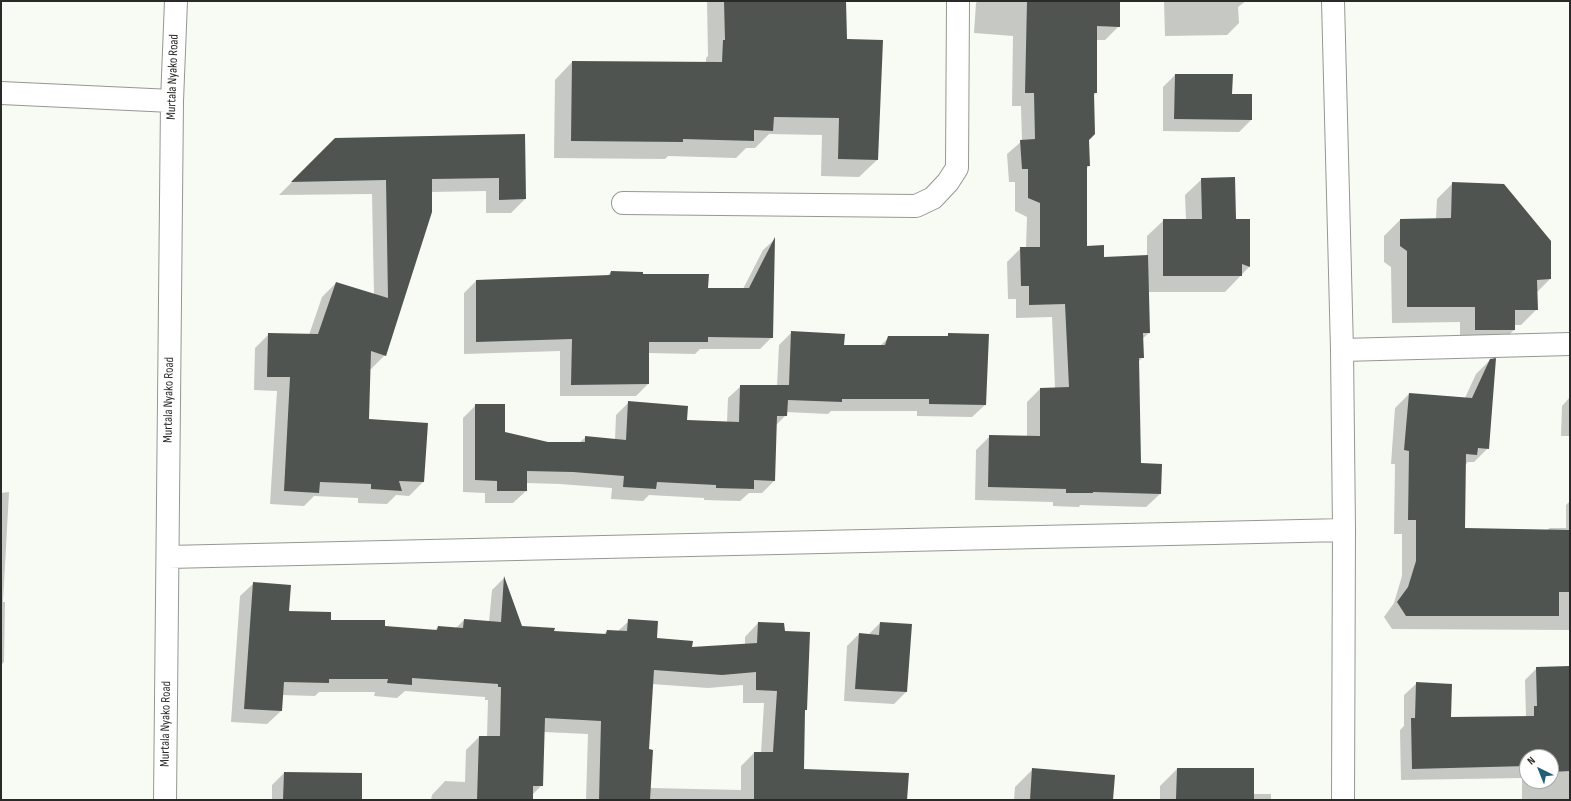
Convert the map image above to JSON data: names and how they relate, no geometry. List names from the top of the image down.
{
  "streets": {
    "street": ["Murtala Nyako Road"]
  },
  "north": "top left"
}
